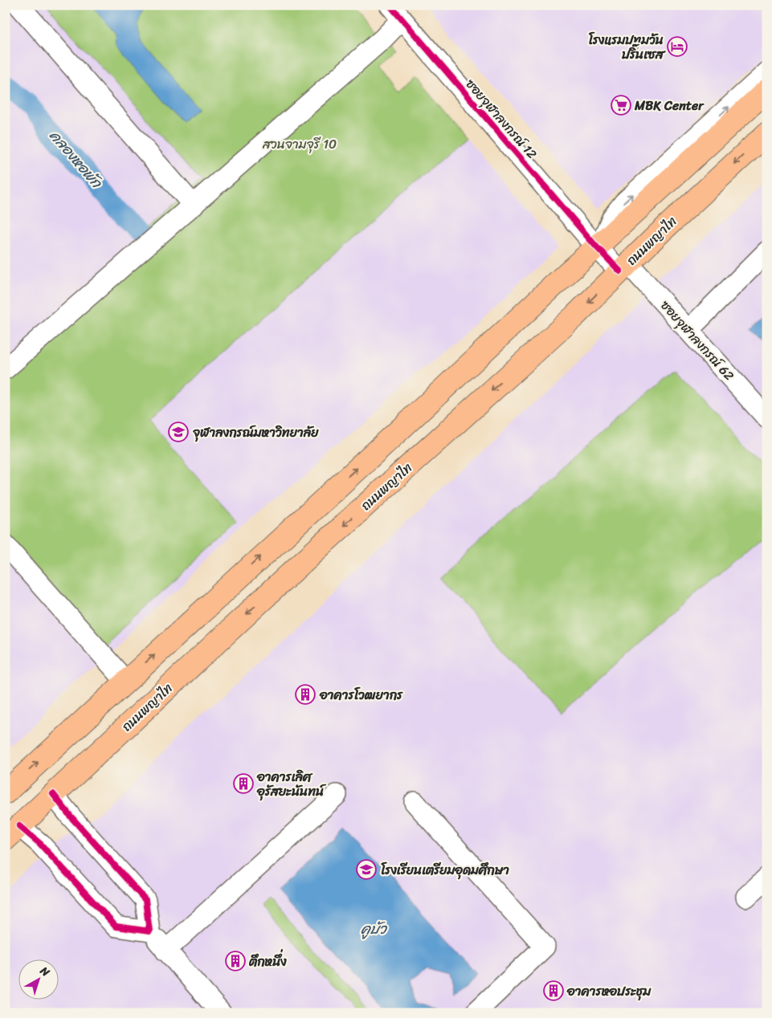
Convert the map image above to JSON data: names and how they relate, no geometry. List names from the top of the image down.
{
  "streets": {
    "main road": ["ถนนพญาไท"],
    "street": ["ซอยจุฬาลงกรณ์ 12", "ซอยจุฬาลงกรณ์ 62"]
  },
  "crossings": [
    ["ซอยจุฬาลงกรณ์ 12", "ถนนพญาไท"],
    ["ซอยจุฬาลงกรณ์ 12", "ซอยจุฬาลงกรณ์ 62"],
    ["ถนนพญาไท", "ซอยจุฬาลงกรณ์ 62"]
  ],
  "water": ["คลองหอพัก", "คูบัว"],
  "parks": ["สวนจามจุรี 10"],
  "places": {
    "hotel": ["โรงแรมปทุมวัน ปริ๊นเซส"],
    "supermarket": ["MBK Center"],
    "school or university": ["จุฬาลงกรณ์มหาวิทยาลัย", "โรงเรียนเตรียมอุดมศึกษา"],
    "building": [
      "อาคารโวฒยากร",
      "อาคารเลิศ อุรัสยะนันทน์",
      "ตึกหนึ่ง",
      "อาคารหอประชุม"
    ]
  },
  "north": "top right"
}
